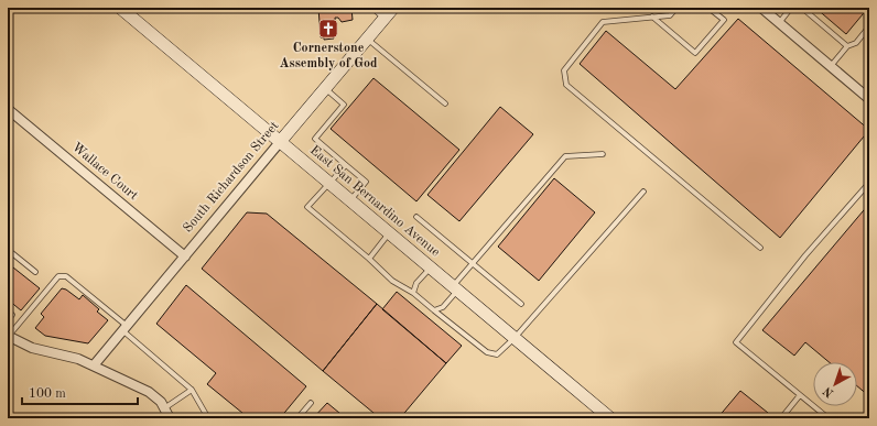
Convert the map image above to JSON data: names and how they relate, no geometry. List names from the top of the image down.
{
  "streets": {
    "main road": ["South Richardson Street", "East San Bernardino Avenue"],
    "street": ["Wallace Court"]
  },
  "crossings": [
    ["Wallace Court", "South Richardson Street"],
    ["South Richardson Street", "East San Bernardino Avenue"]
  ],
  "places": {
    "church": ["Cornerstone Assembly of God"]
  },
  "scale_bar": "100 m",
  "north": "bottom left"
}
